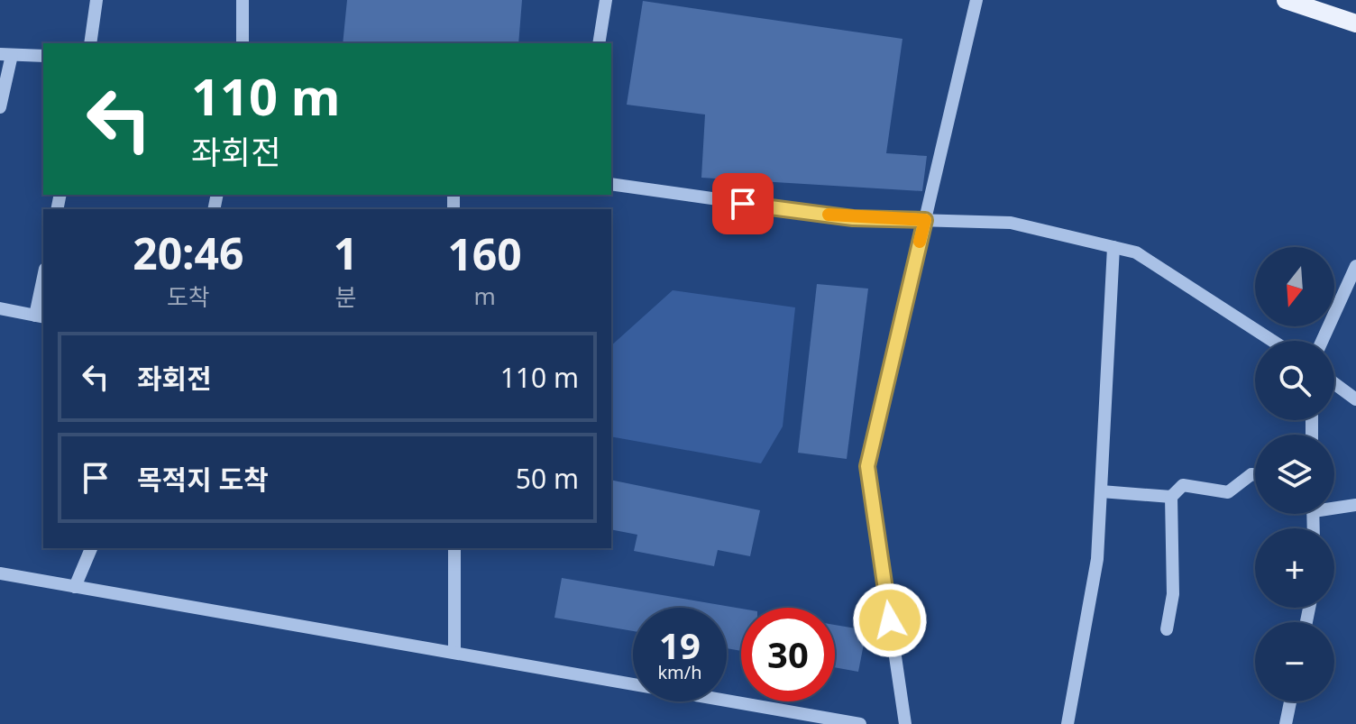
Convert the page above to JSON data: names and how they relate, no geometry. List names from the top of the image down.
{
  "north": "bottom",
  "page": {
    "turn": ["110 m", "좌회전"],
    "eta": [
      "20:46",
      "도착",
      "1",
      "분",
      "160",
      "m"
    ],
    "map_buttons": ["+", "−"],
    "list": [
      {
        "name": "좌회전",
        "value": "110 m"
      },
      {
        "name": "목적지 도착",
        "value": "50 m"
      }
    ],
    "speed": "19 km/h",
    "limit": "30"
  }
}
